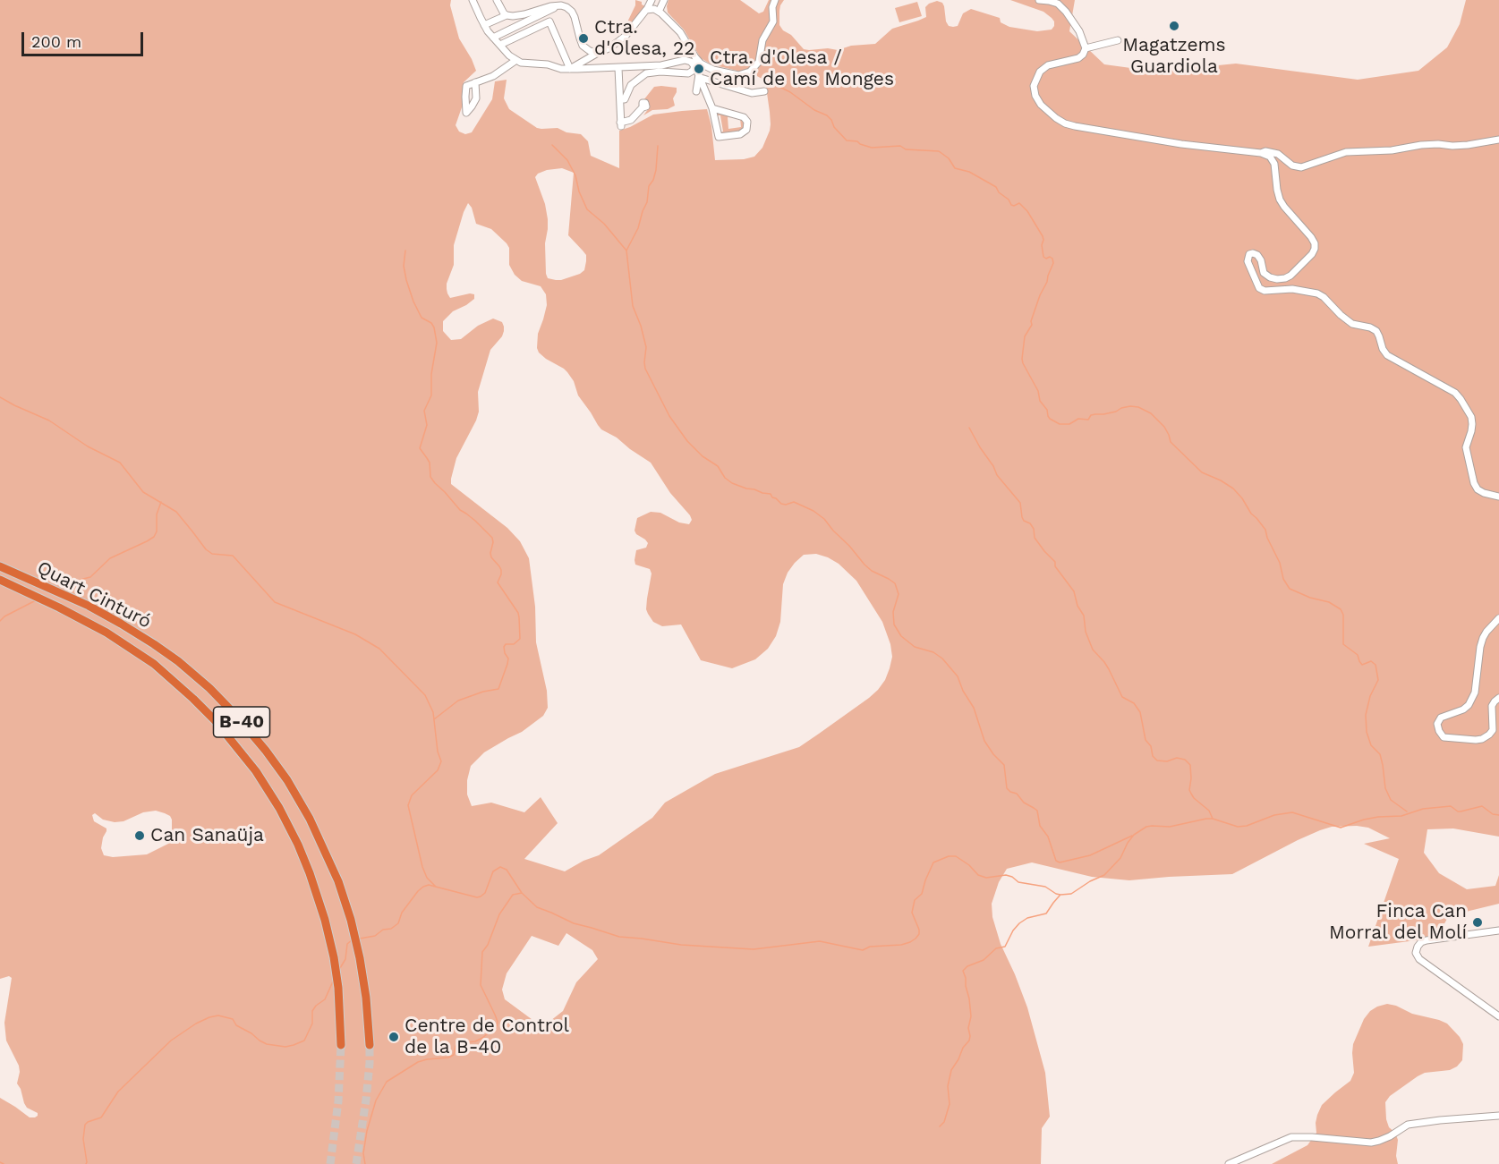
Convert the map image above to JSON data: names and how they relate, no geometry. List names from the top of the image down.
{
  "streets": {
    "highway": ["Quart Cinturó", "B-40"]
  },
  "places": [
    "Magatzems Guardiola",
    "Ctra. d'Olesa, 22",
    "Ctra. d'Olesa / Camí de les Monges",
    "Can Sanaüja",
    "Finca Can Morral del Molí",
    "Centre de Control de la B-40"
  ],
  "scale_bar": "200 m"
}
